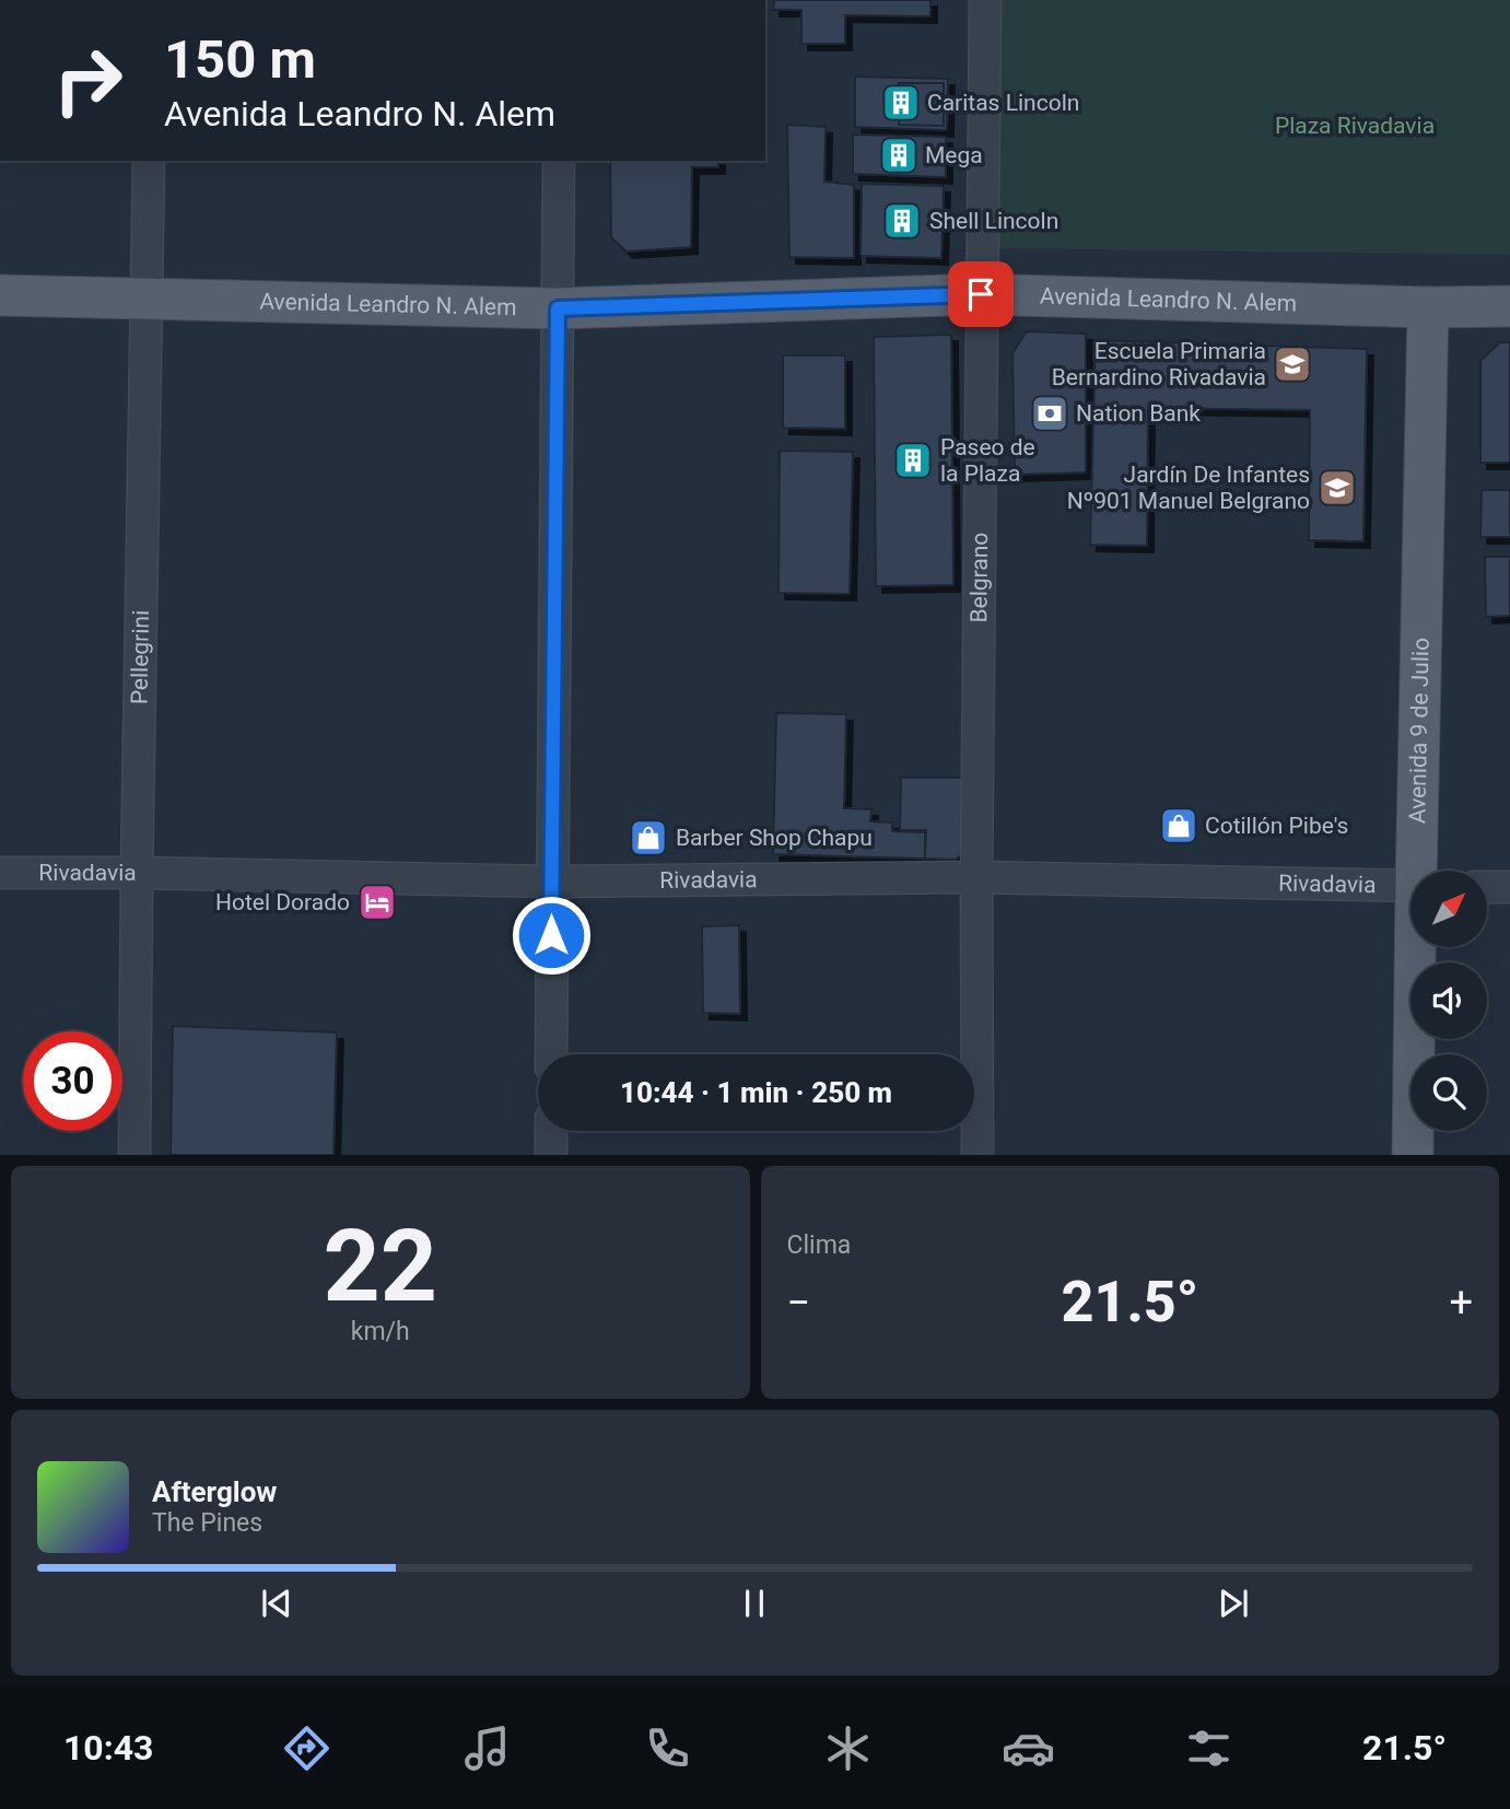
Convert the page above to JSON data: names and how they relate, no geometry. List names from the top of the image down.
{
  "streets": {
    "main road": ["Avenida Leandro N. Alem", "Avenida 9 de Julio"],
    "street": ["Belgrano", "Pellegrini", "Rivadavia"]
  },
  "crossings": [
    ["Avenida Leandro N. Alem", "Belgrano"],
    ["Avenida Leandro N. Alem", "Pellegrini"],
    ["Avenida Leandro N. Alem", "Avenida 9 de Julio"],
    ["Belgrano", "Rivadavia"],
    ["Pellegrini", "Rivadavia"]
  ],
  "parks": ["Plaza Rivadavia"],
  "places": {
    "building": [
      "Caritas Lincoln",
      "Mega",
      "Shell Lincoln",
      "Paseo de la Plaza"
    ],
    "school or university": ["Escuela Primaria Bernardino Rivadavia", "Jardín De Infantes Nº901 Manuel Belgrano"],
    "bank": ["Nation Bank"],
    "shop": ["Cotillón Pibe's", "Barber Shop Chapu"],
    "hotel": ["Hotel Dorado"]
  },
  "north": "top right",
  "page": {
    "turn": ["150 m", "Avenida Leandro N. Alem"],
    "limit": "30",
    "trip": "10:44 · 1 min · 250 m",
    "tile": [
      ["22", "km/h"],
      "Clima"
    ],
    "heat": ["−", "21.5°", "+"],
    "song": ["Afterglow", "The Pines"],
    "tabs": ["10:43", "21.5°"]
  }
}
